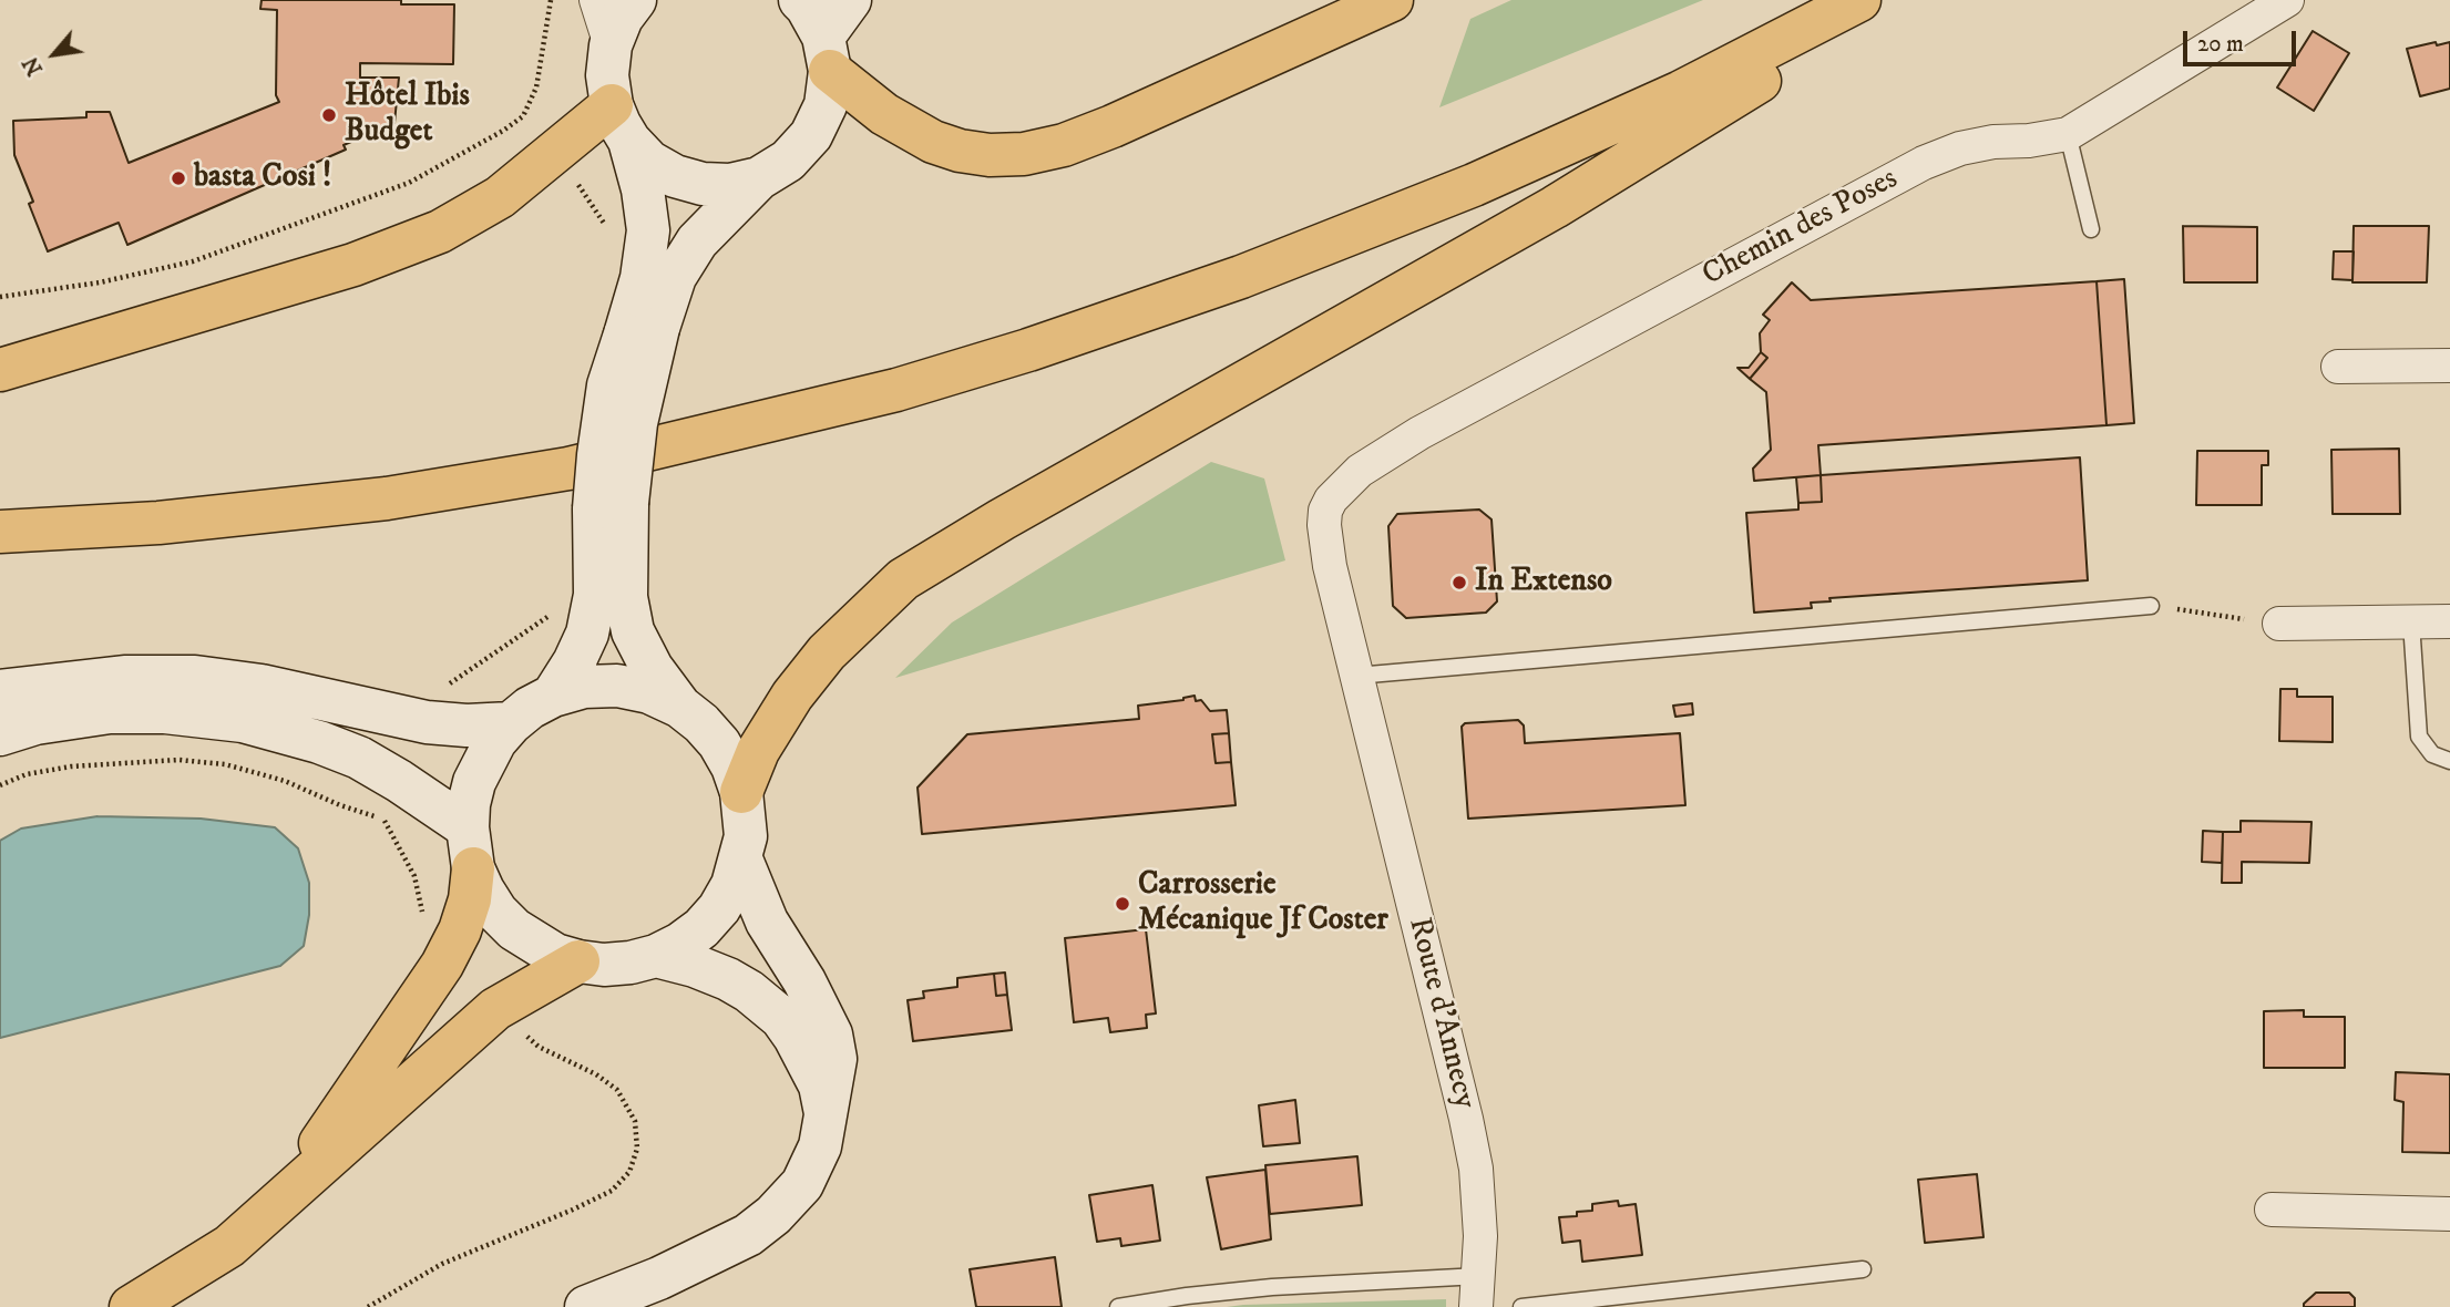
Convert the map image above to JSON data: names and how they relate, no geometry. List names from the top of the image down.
{
  "streets": {
    "street": ["Chemin des Poses", "Route d'Annecy"]
  },
  "crossings": [
    ["Chemin des Poses", "Route d'Annecy"]
  ],
  "places": [
    "Hôtel Ibis Budget",
    "basta Cosi !",
    "In Extenso",
    "Carrosserie Mécanique Jf Coster"
  ],
  "scale_bar": "20 m",
  "north": "bottom left"
}
